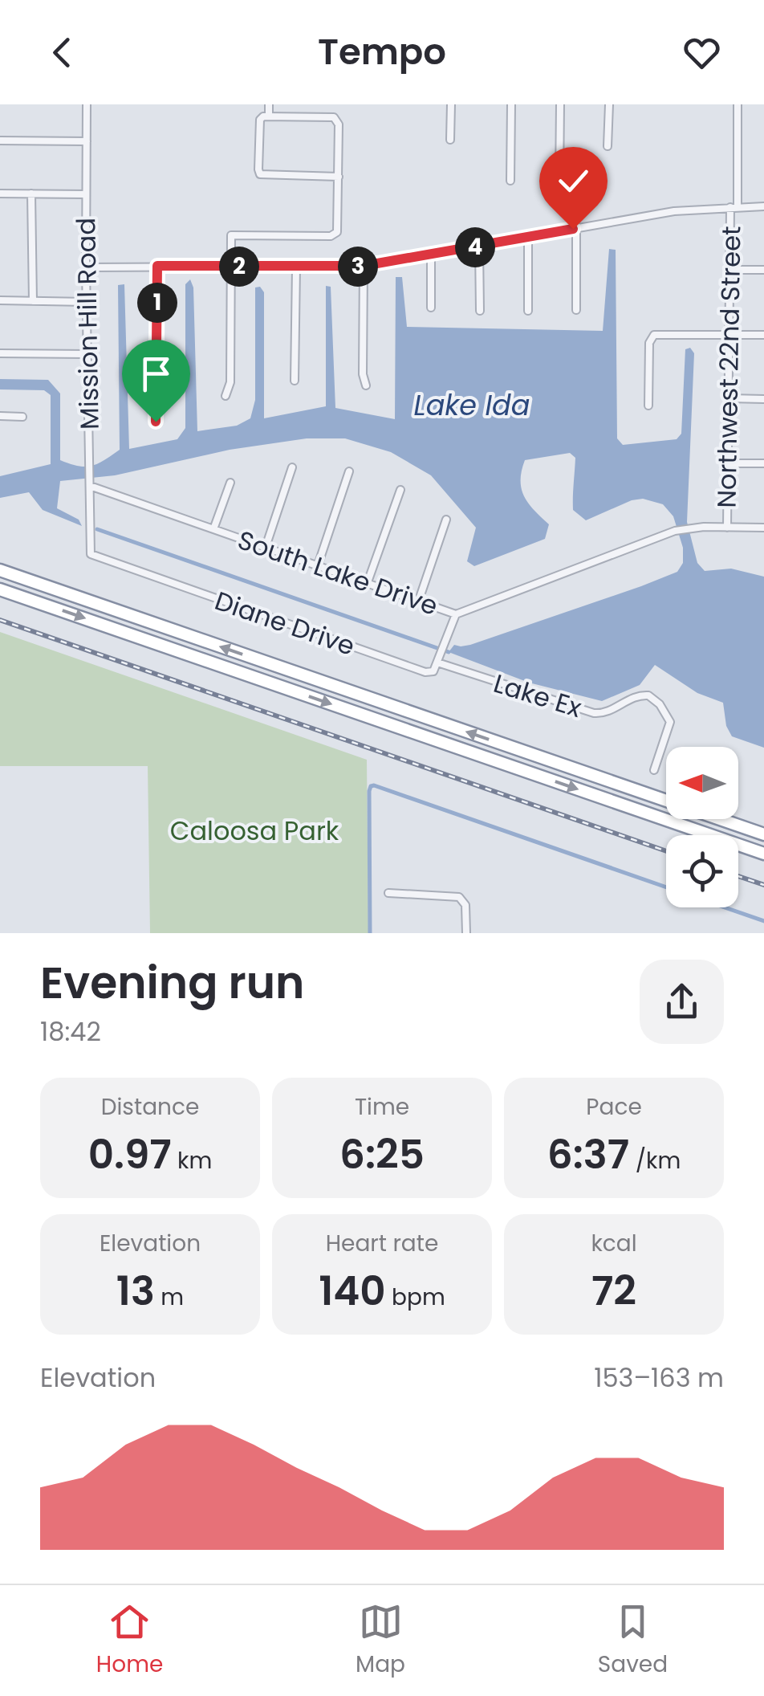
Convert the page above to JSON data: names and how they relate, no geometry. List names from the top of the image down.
{
  "streets": {
    "street": [
      "Mission Hill Road",
      "Northwest 22nd Street",
      "South Lake Drive",
      "Diane Drive",
      "Lake Ex"
    ]
  },
  "crossings": [
    ["Mission Hill Road", "South Lake Drive"],
    ["Mission Hill Road", "Diane Drive"],
    ["Northwest 22nd Street", "South Lake Drive"],
    ["Diane Drive", "Lake Ex"]
  ],
  "water": ["Lake Ida"],
  "parks": ["Caloosa Park"],
  "north": "left",
  "page": {
    "header": "Tempo",
    "pins": [
      "4",
      "2",
      "3",
      "1"
    ],
    "heading": ["Evening run", "18:42"],
    "stats": [
      ["Distance", "0.97 km"],
      ["Time", "6:25"],
      ["Pace", "6:37 /km"],
      ["Elevation", "13 m"],
      ["Heart rate", "140 bpm"],
      ["kcal", "72"]
    ],
    "chart": ["Elevation", "153–163 m"],
    "tabs": ["Home", "Map", "Saved"]
  }
}
